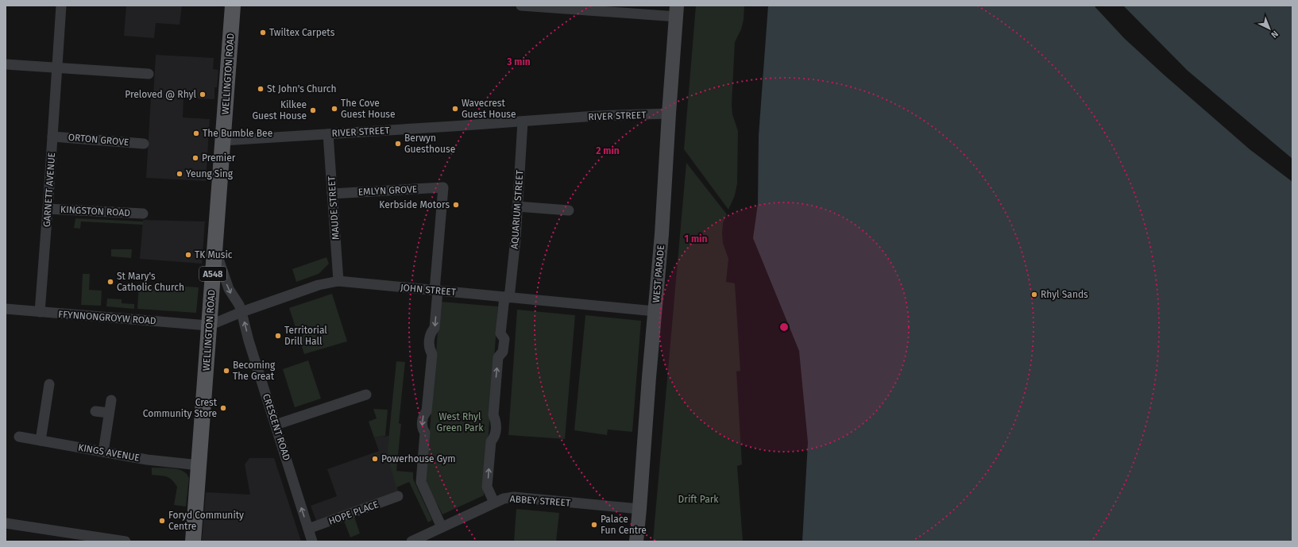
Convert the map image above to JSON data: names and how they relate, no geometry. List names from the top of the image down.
{
  "streets": {
    "main road": ["WELLINGTON ROAD", "A548", "WEST PARADE"],
    "street": [
      "RIVER STREET",
      "ORTON GROVE",
      "GARNETT AVENUE",
      "EMLYN GROVE",
      "MAUDE STREET",
      "AQUARIUM STREET",
      "KINGSTON ROAD",
      "JOHN STREET",
      "FFYNNONGROYW ROAD",
      "CRESCENT ROAD",
      "KINGS AVENUE",
      "ABBEY STREET",
      "HOPE PLACE"
    ]
  },
  "crossings": [
    ["WELLINGTON ROAD", "RIVER STREET"],
    ["WELLINGTON ROAD", "JOHN STREET"],
    ["WELLINGTON ROAD", "FFYNNONGROYW ROAD"],
    ["WELLINGTON ROAD", "CRESCENT ROAD"],
    ["WELLINGTON ROAD", "KINGS AVENUE"],
    ["RIVER STREET", "MAUDE STREET"],
    ["RIVER STREET", "AQUARIUM STREET"],
    ["RIVER STREET", "WEST PARADE"],
    ["ORTON GROVE", "GARNETT AVENUE"],
    ["GARNETT AVENUE", "KINGSTON ROAD"],
    ["GARNETT AVENUE", "FFYNNONGROYW ROAD"],
    ["EMLYN GROVE", "MAUDE STREET"],
    ["EMLYN GROVE", "JOHN STREET"],
    ["MAUDE STREET", "JOHN STREET"],
    ["AQUARIUM STREET", "JOHN STREET"],
    ["AQUARIUM STREET", "ABBEY STREET"],
    ["WEST PARADE", "JOHN STREET"],
    ["WEST PARADE", "ABBEY STREET"],
    ["JOHN STREET", "FFYNNONGROYW ROAD"],
    ["JOHN STREET", "CRESCENT ROAD"],
    ["CRESCENT ROAD", "HOPE PLACE"]
  ],
  "parks": ["West Rhyl Green Park", "Drift Park"],
  "places": [
    "Twiltex Carpets",
    "St John's Church",
    "Preloved @ Rhyl",
    "The Cove Guest House",
    "Wavecrest Guest House",
    "Kilkee Guest House",
    "The Bumble Bee",
    "Berwyn Guesthouse",
    "Premier",
    "Yeung Sing",
    "Kerbside Motors",
    "TK Music",
    "St Mary's Catholic Church",
    "Rhyl Sands",
    "Territorial Drill Hall",
    "Becoming The Great",
    "Crest Community Store",
    "Powerhouse Gym",
    "Foryd Community Centre",
    "Palace Fun Centre"
  ],
  "north": "bottom right",
  "rings": ["3 min", "2 min", "1 min"]
}
